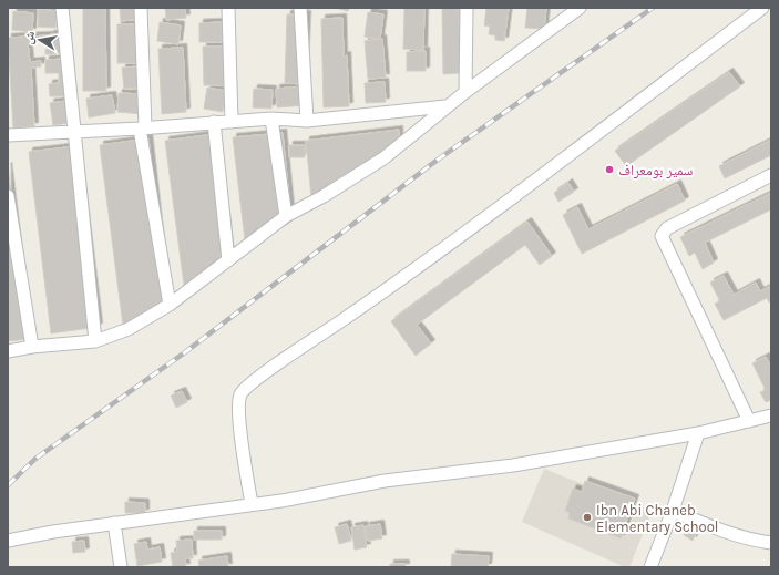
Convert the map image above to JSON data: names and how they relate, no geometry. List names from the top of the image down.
{
  "places": ["سمير بومعراف", "Ibn Abi Chaneb Elementary School"],
  "north": "left"
}
